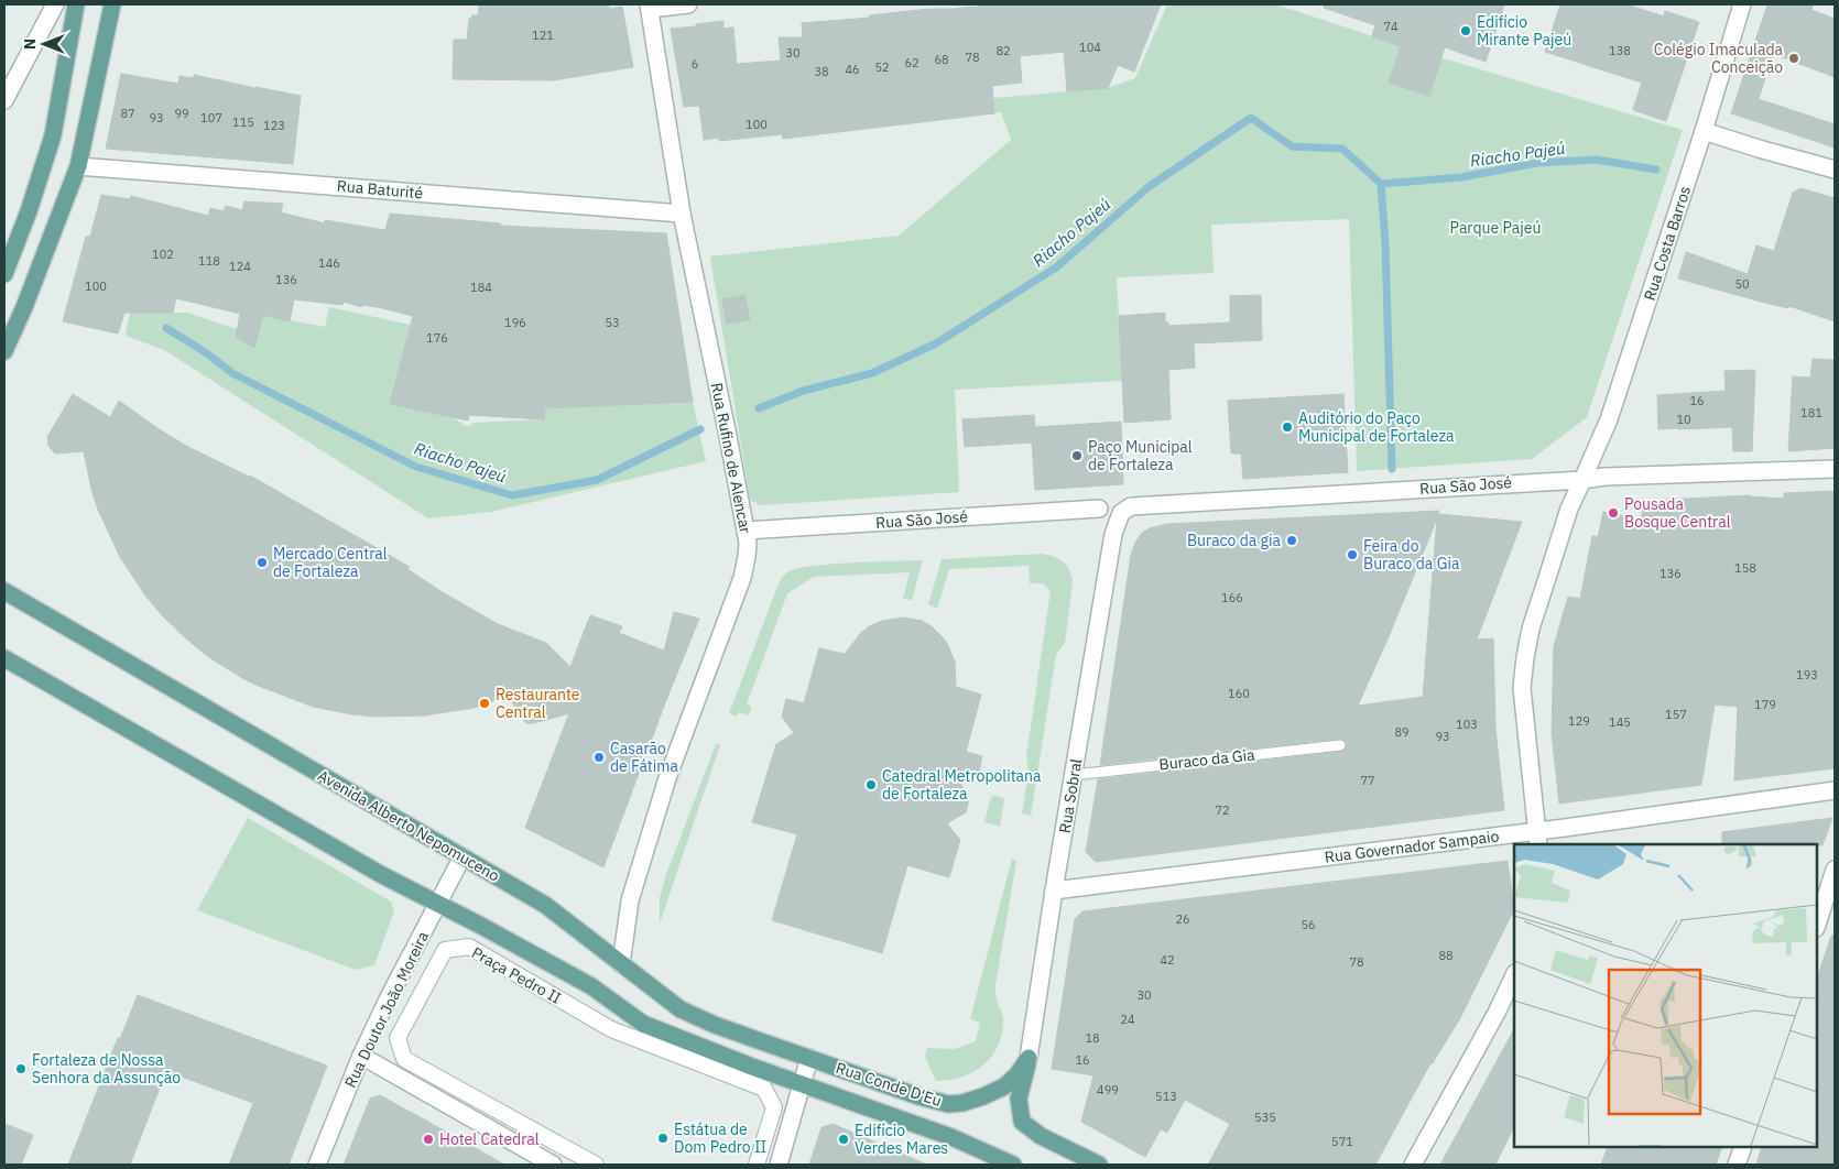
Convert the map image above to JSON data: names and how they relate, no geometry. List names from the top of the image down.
{
  "streets": {
    "main road": ["Avenida Alberto Nepomuceno", "Rua Conde D'Eu"],
    "street": [
      "Rua Baturité",
      "Rua Costa Barros",
      "Rua Rufino de Alencar",
      "Rua São José",
      "Rua Sobral",
      "Rua Governador Sampaio",
      "Praça Pedro II",
      "Rua Doutor João Moreira"
    ],
    "lane": ["Buraco da Gia"]
  },
  "crossings": [
    ["Rua Baturité", "Rua Rufino de Alencar"],
    ["Rua Costa Barros", "Rua São José"],
    ["Rua Costa Barros", "Rua Governador Sampaio"],
    ["Rua Rufino de Alencar", "Rua São José"],
    ["Rua Rufino de Alencar", "Avenida Alberto Nepomuceno"],
    ["Rua São José", "Rua Sobral"],
    ["Buraco da Gia", "Rua Sobral"],
    ["Rua Sobral", "Rua Governador Sampaio"],
    ["Rua Sobral", "Rua Conde D'Eu"],
    ["Avenida Alberto Nepomuceno", "Rua Doutor João Moreira"],
    ["Avenida Alberto Nepomuceno", "Rua Conde D'Eu"]
  ],
  "water": ["Riacho Pajeú"],
  "parks": ["Parque Pajeú"],
  "places": [
    "Edifício Mirante Pajeú",
    "Colégio Imaculada Conceição",
    "Auditório do Paço Municipal de Fortaleza",
    "Paço Municipal de Fortaleza",
    "Pousada Bosque Central",
    "Buraco da gia",
    "Feira do Buraco da Gia",
    "Mercado Central de Fortaleza",
    "Restaurante Central",
    "Casarão de Fátima",
    "Catedral Metropolitana de Fortaleza",
    "Fortaleza de Nossa Senhora da Assunção",
    "Estátua de Dom Pedro II",
    "Hotel Catedral",
    "Edifício Verdes Mares"
  ],
  "house_numbers": [
    "74",
    "121",
    "104",
    "82",
    "138",
    "30",
    "78",
    "68",
    "62",
    "6",
    "52",
    "46",
    "38",
    "87",
    "99",
    "93",
    "107",
    "115",
    "100",
    "123",
    "102",
    "118",
    "146",
    "124",
    "136",
    "50",
    "100",
    "184",
    "196",
    "53",
    "176",
    "16",
    "181",
    "10",
    "158",
    "136",
    "166",
    "193",
    "160",
    "179",
    "157",
    "129",
    "145",
    "103",
    "89",
    "93",
    "77",
    "72",
    "26",
    "56",
    "88",
    "42",
    "78",
    "30",
    "24",
    "18",
    "16",
    "499",
    "513",
    "535",
    "571"
  ],
  "north": "left"
}
